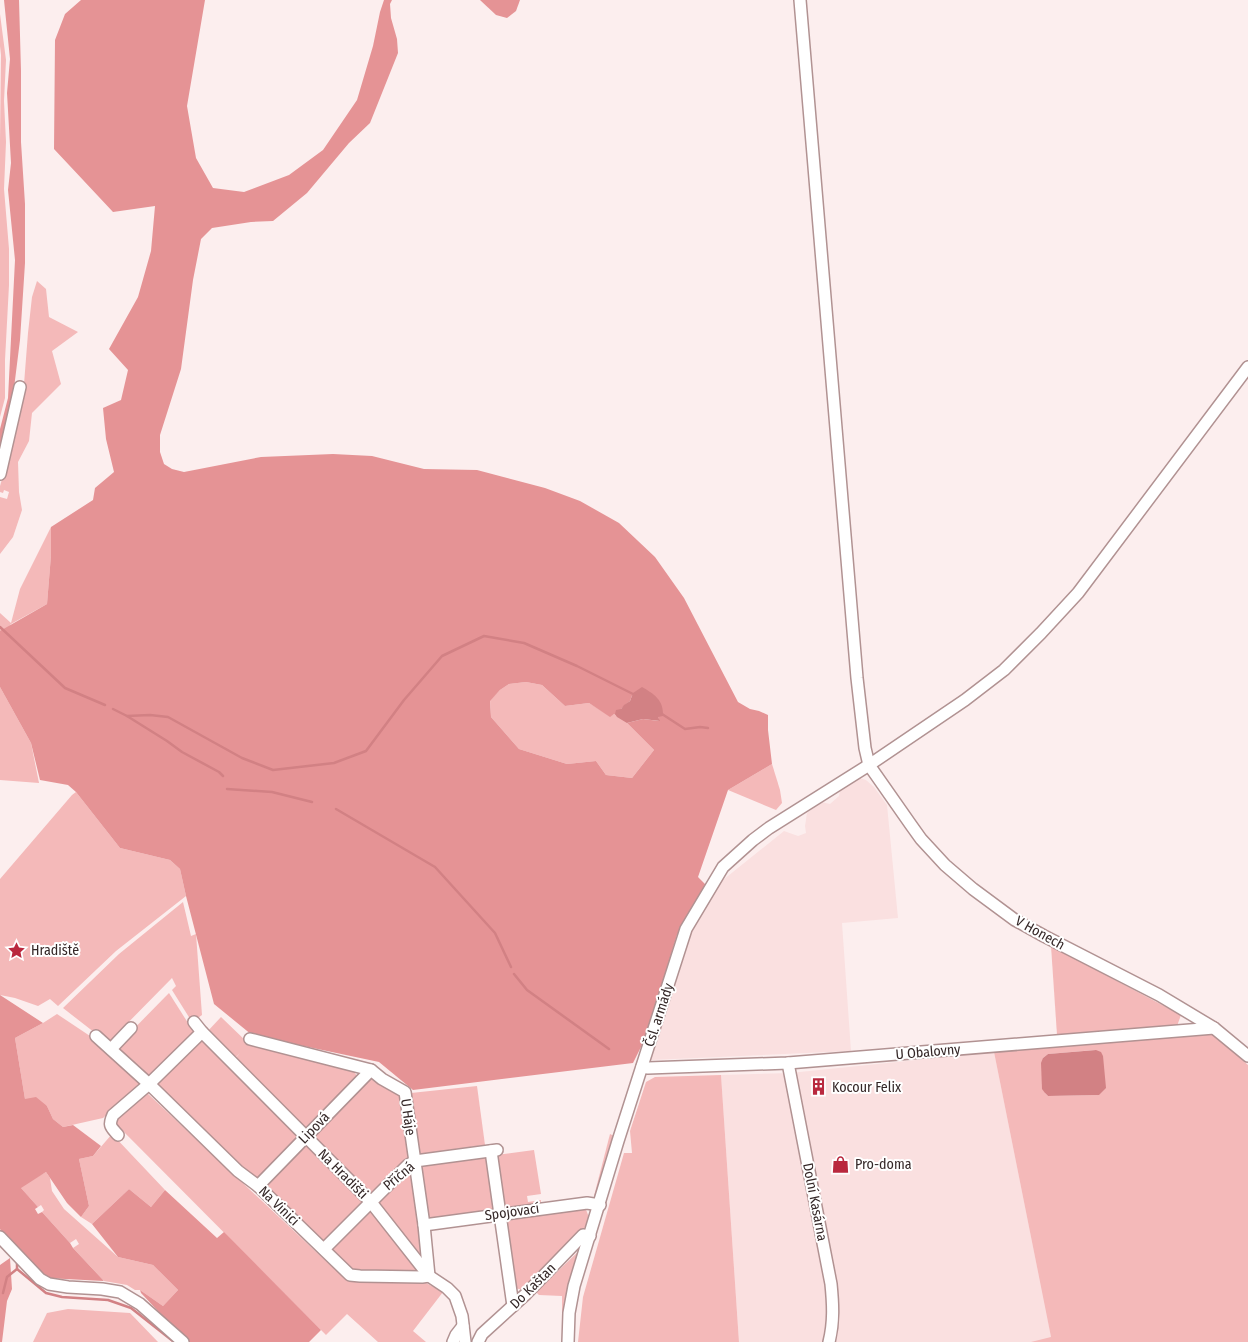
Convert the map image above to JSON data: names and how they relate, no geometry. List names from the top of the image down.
{
  "streets": {
    "street": [
      "V Honech",
      "Čsl. armády",
      "U Obalovny",
      "U Háje",
      "Lipová",
      "Na Hradišti",
      "Příčná",
      "Dolní Kasárna",
      "Na Vinici",
      "Spojovací",
      "Do Kaštan"
    ]
  },
  "crossings": [
    ["V Honech", "Čsl. armády"],
    ["V Honech", "U Obalovny"],
    ["Čsl. armády", "U Obalovny"],
    ["Čsl. armády", "Spojovací"],
    ["Čsl. armády", "Do Kaštan"],
    ["U Obalovny", "Dolní Kasárna"],
    ["U Háje", "Lipová"],
    ["U Háje", "Na Hradišti"],
    ["U Háje", "Příčná"],
    ["U Háje", "Na Vinici"],
    ["U Háje", "Spojovací"],
    ["Lipová", "Na Hradišti"],
    ["Lipová", "Na Vinici"],
    ["Na Hradišti", "Příčná"],
    ["Na Hradišti", "Na Vinici"],
    ["Příčná", "Na Vinici"],
    ["Příčná", "Spojovací"]
  ],
  "places": {
    "place": ["Hradiště"],
    "building": ["Kocour Felix"],
    "shop": ["Pro-doma"]
  }
}
